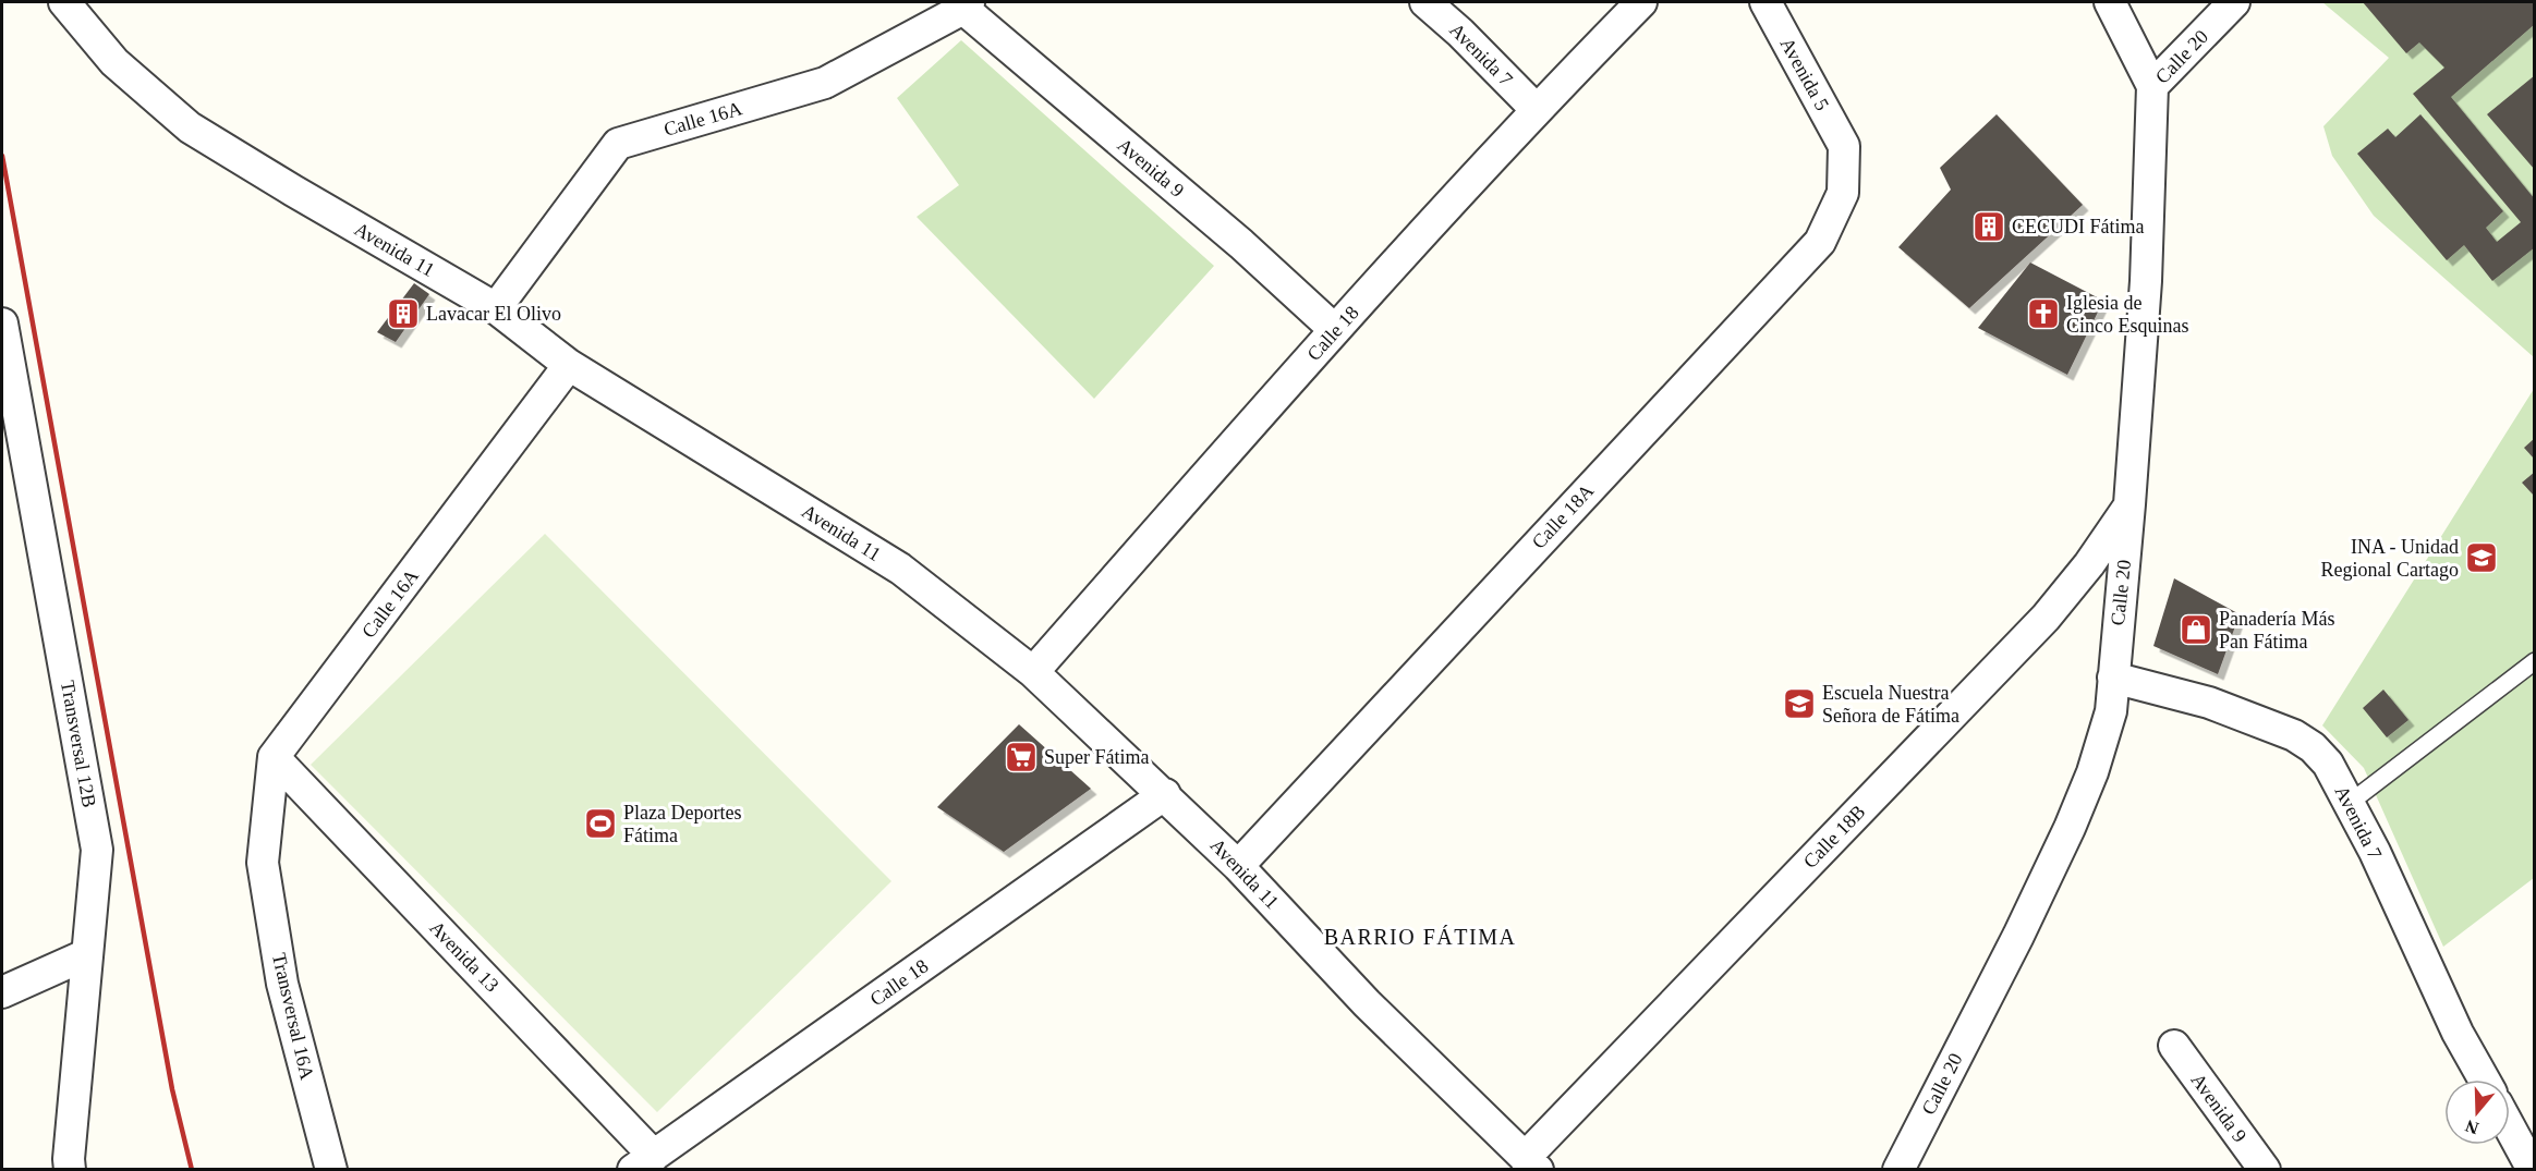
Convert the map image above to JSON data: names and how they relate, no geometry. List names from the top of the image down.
{
  "streets": {
    "street": [
      "Avenida 7",
      "Calle 20",
      "Avenida 5",
      "Calle 16A",
      "Avenida 9",
      "Avenida 11",
      "Calle 18",
      "Calle 18A",
      "Transversal 12B",
      "Calle 18B",
      "Avenida 13",
      "Transversal 16A"
    ]
  },
  "crossings": [
    ["Avenida 7", "Calle 20"],
    ["Avenida 7", "Calle 18"],
    ["Calle 20", "Calle 18B"],
    ["Avenida 5", "Calle 18A"],
    ["Calle 16A", "Avenida 9"],
    ["Calle 16A", "Avenida 11"],
    ["Calle 16A", "Avenida 13"],
    ["Calle 16A", "Transversal 16A"],
    ["Avenida 9", "Calle 18"],
    ["Avenida 11", "Calle 18"],
    ["Avenida 11", "Calle 18A"],
    ["Avenida 11", "Calle 18B"],
    ["Calle 18", "Avenida 13"],
    ["Avenida 13", "Transversal 16A"]
  ],
  "districts": ["BARRIO FÁTIMA"],
  "places": {
    "building": ["CECUDI Fátima", "Lavacar El Olivo"],
    "church": ["Iglesia de Cinco Esquinas"],
    "school or university": ["INA - Unidad Regional Cartago", "Escuela Nuestra Señora de Fátima"],
    "shop": ["Panadería Más Pan Fátima"],
    "supermarket": ["Super Fátima"],
    "sports": ["Plaza Deportes Fátima"]
  },
  "north": "bottom"
}
